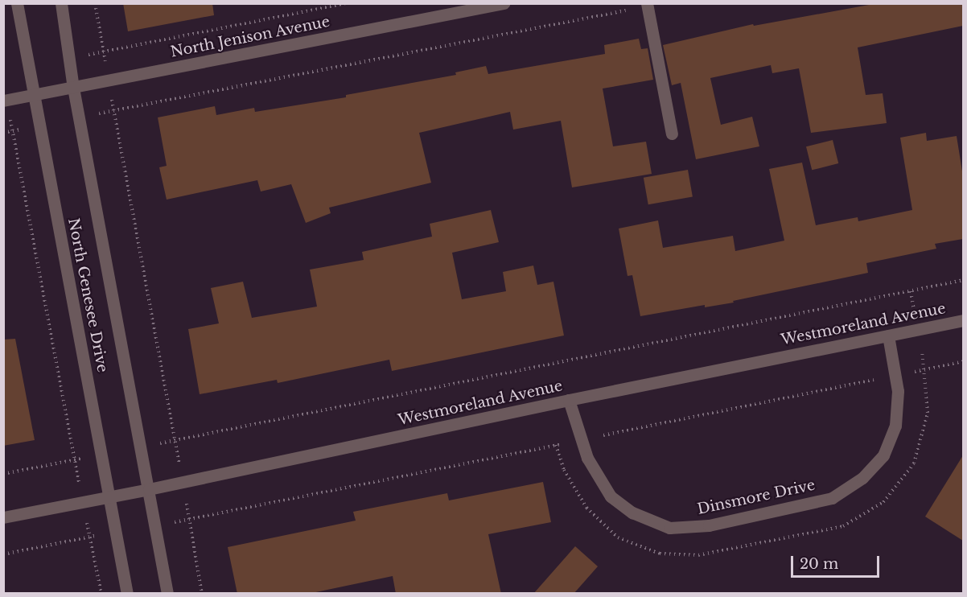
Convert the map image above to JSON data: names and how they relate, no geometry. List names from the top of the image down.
{
  "streets": {
    "street": [
      "North Jenison Avenue",
      "North Genesee Drive",
      "Westmoreland Avenue",
      "Dinsmore Drive"
    ]
  },
  "crossings": [
    ["North Jenison Avenue", "North Genesee Drive"],
    ["North Genesee Drive", "Westmoreland Avenue"],
    ["Westmoreland Avenue", "Dinsmore Drive"]
  ],
  "scale_bar": "20 m"
}
